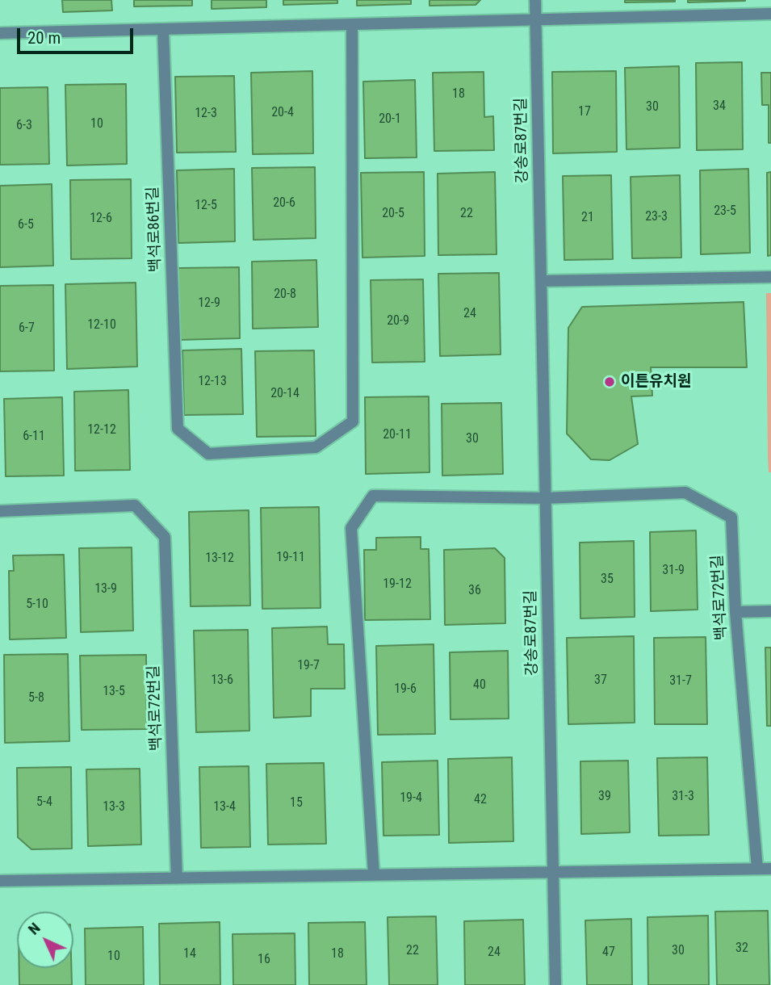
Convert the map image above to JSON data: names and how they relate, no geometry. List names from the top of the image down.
{
  "streets": {
    "street": ["강송로87번길", "백석로86번길", "백석로72번길"]
  },
  "crossings": [
    ["강송로87번길", "백석로72번길"]
  ],
  "places": ["이튼유치원"],
  "house_numbers": [
    "18",
    "34",
    "30",
    "17",
    "20-4",
    "12-3",
    "20-1",
    "10",
    "6-3",
    "20-6",
    "12-5",
    "23-5",
    "20-5",
    "22",
    "23-3",
    "21",
    "12-6",
    "6-5",
    "20-8",
    "12-9",
    "24",
    "20-9",
    "12-10",
    "6-7",
    "12-13",
    "20-14",
    "12-12",
    "20-11",
    "6-11",
    "30",
    "19-11",
    "13-12",
    "31-9",
    "35",
    "19-12",
    "13-9",
    "36",
    "5-10",
    "19-7",
    "13-6",
    "37",
    "31-7",
    "40",
    "19-6",
    "13-5",
    "5-8",
    "39",
    "31-3",
    "19-4",
    "42",
    "5-4",
    "15",
    "13-3",
    "13-4",
    "32",
    "22",
    "30",
    "24",
    "47",
    "14",
    "18",
    "10",
    "16"
  ],
  "scale_bar": "20 m",
  "north": "top left"
}
